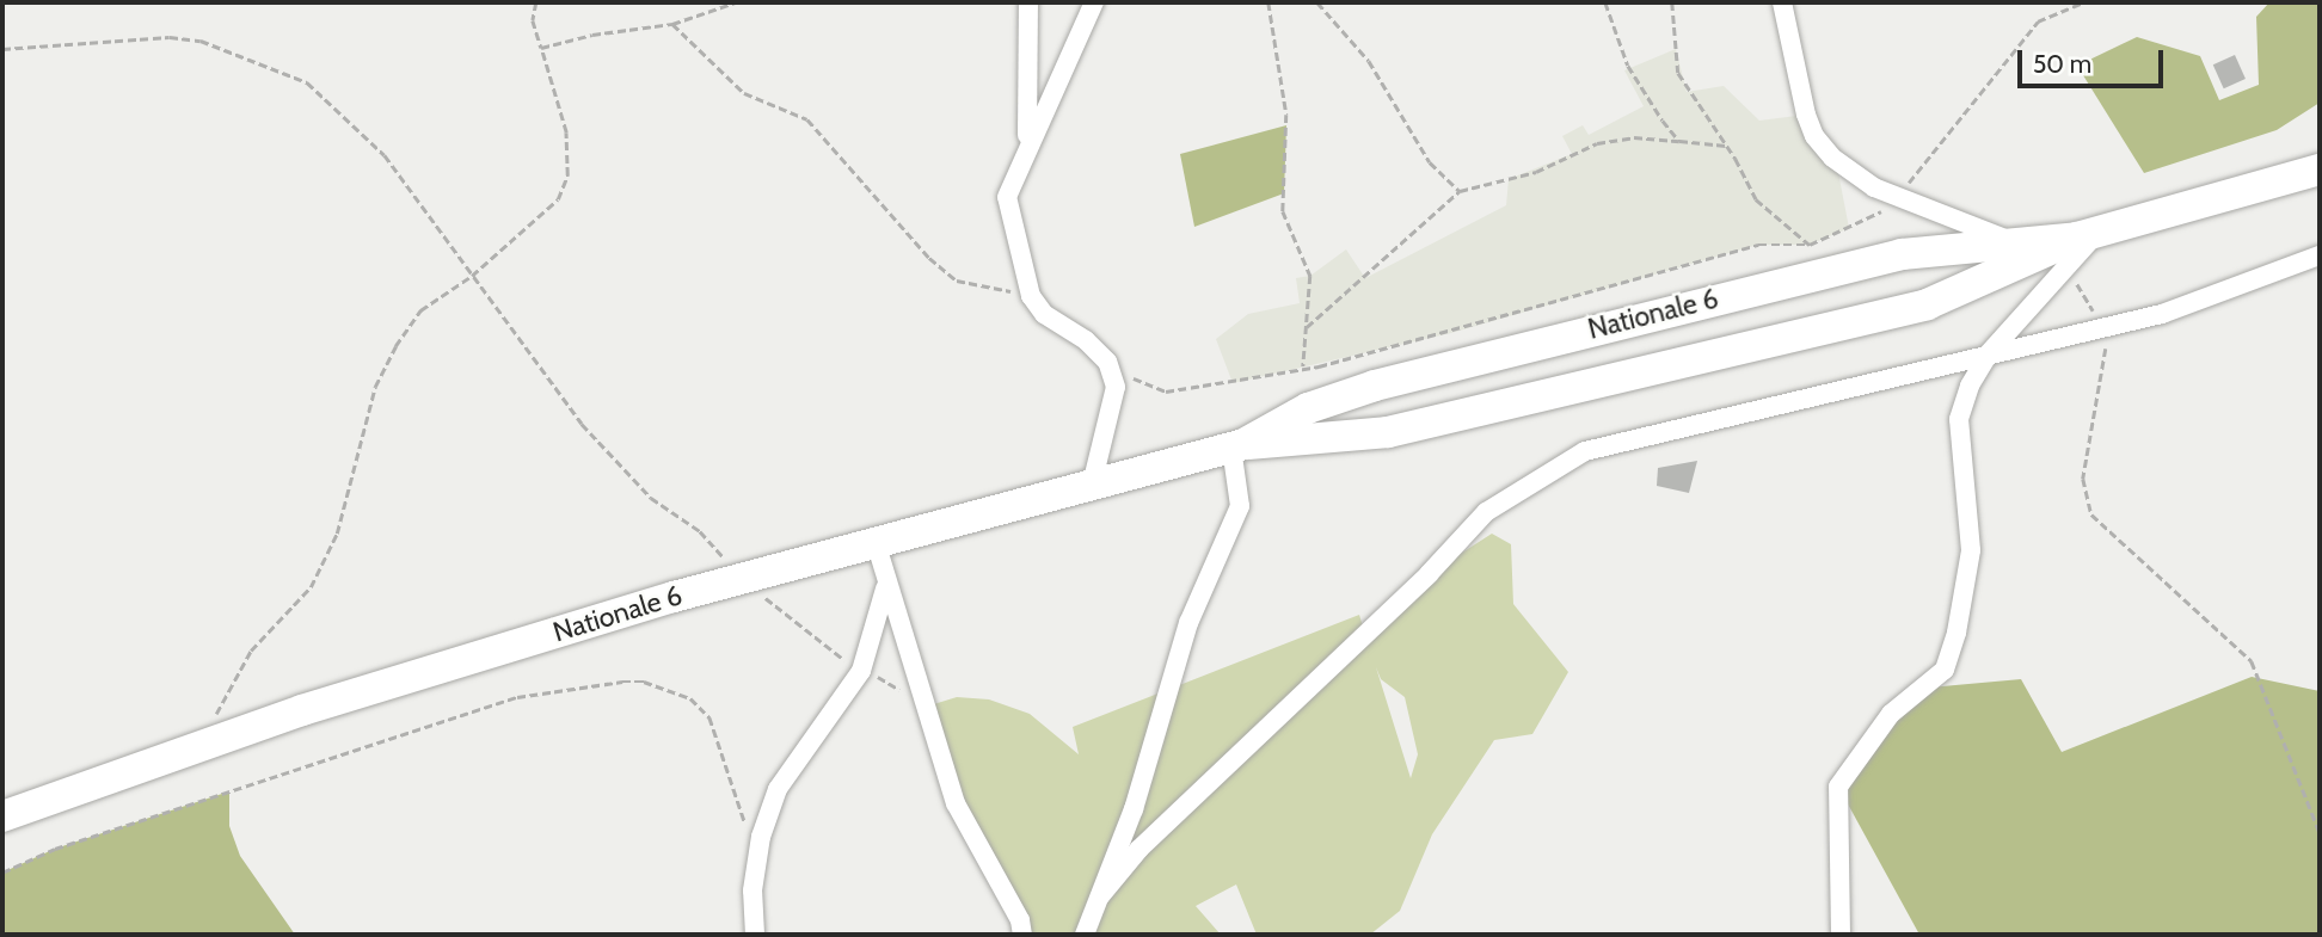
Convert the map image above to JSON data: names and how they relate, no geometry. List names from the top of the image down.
{
  "streets": {
    "main road": ["Nationale 6"]
  },
  "scale_bar": "50 m"
}
